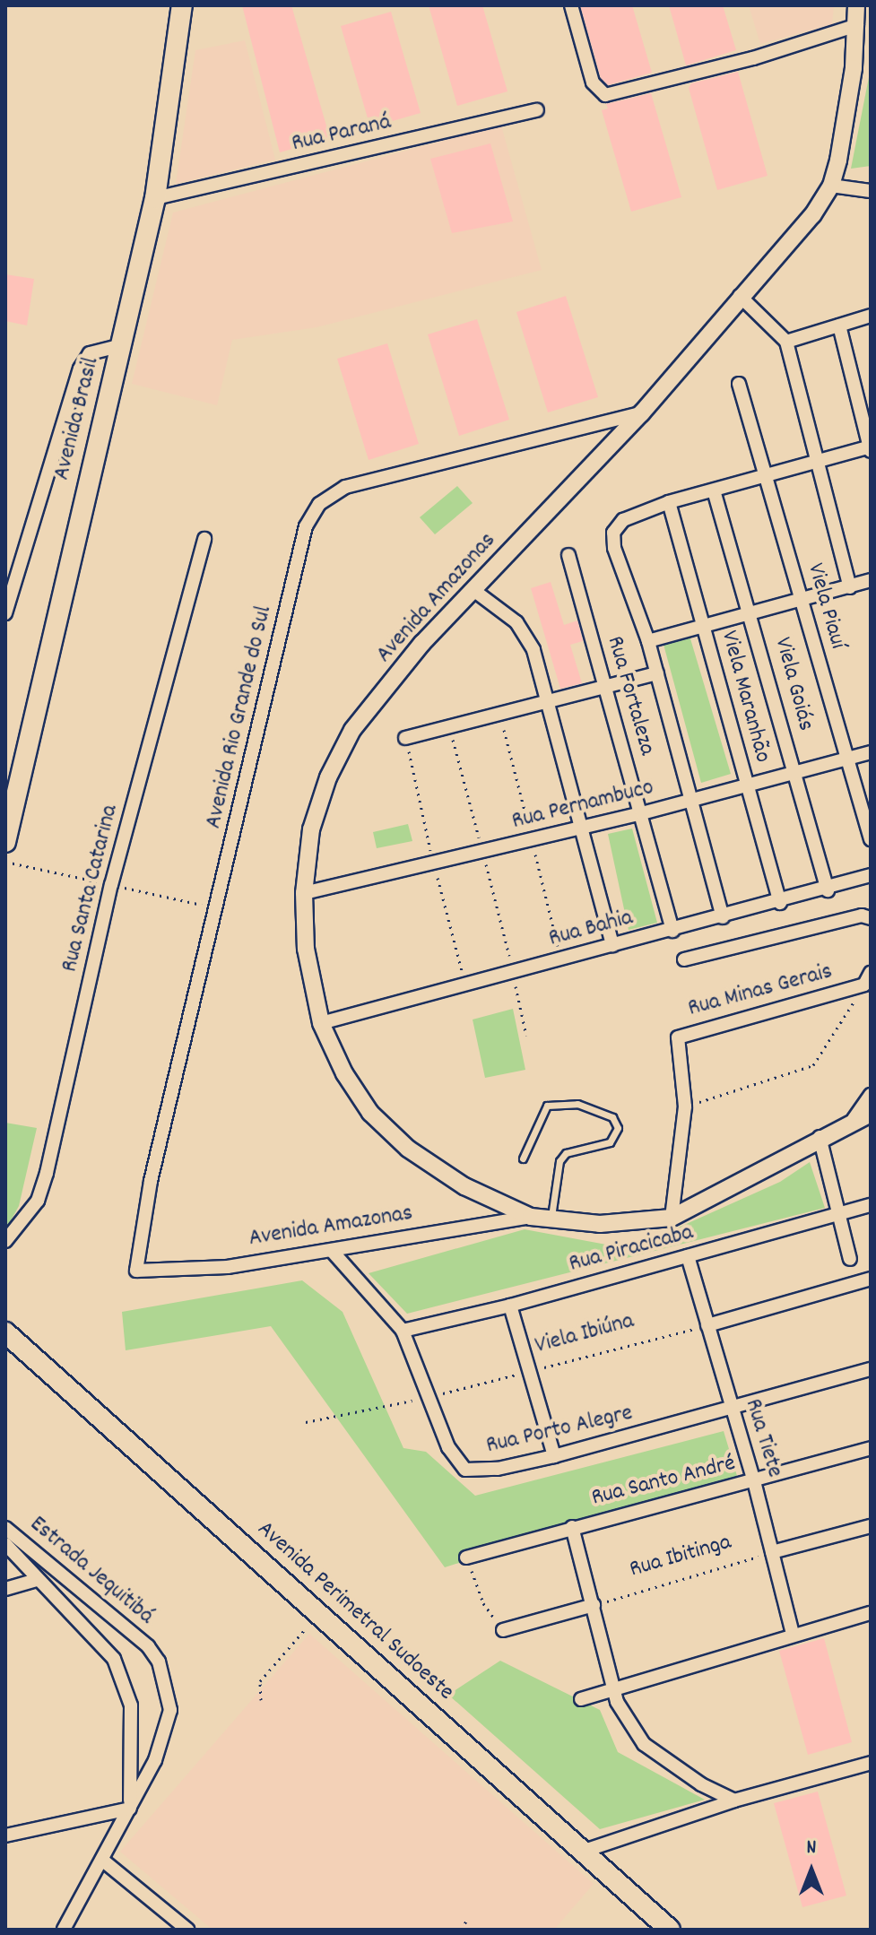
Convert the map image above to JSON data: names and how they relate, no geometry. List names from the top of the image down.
{
  "streets": {
    "main road": ["Avenida Brasil", "Avenida Perimetral Sudoeste"],
    "street": [
      "Rua Paraná",
      "Avenida Amazonas",
      "Viela Piauí",
      "Viela Goiás",
      "Rua Fortaleza",
      "Viela Maranhão",
      "Avenida Rio Grande do Sul",
      "Rua Pernambuco",
      "Rua Santa Catarina",
      "Rua Bahia",
      "Rua Minas Gerais",
      "Rua Piracicaba",
      "Rua Porto Alegre",
      "Rua Tiete",
      "Rua Santo André",
      "Estrada Jequitibá"
    ],
    "path": ["Viela Ibiúna", "Rua Ibitinga"]
  },
  "crossings": [
    ["Rua Paraná", "Avenida Brasil"],
    ["Avenida Amazonas", "Avenida Rio Grande do Sul"],
    ["Avenida Amazonas", "Rua Pernambuco"],
    ["Avenida Amazonas", "Rua Bahia"],
    ["Avenida Amazonas", "Rua Minas Gerais"],
    ["Avenida Amazonas", "Rua Porto Alegre"],
    ["Viela Piauí", "Rua Pernambuco"],
    ["Viela Goiás", "Rua Pernambuco"],
    ["Viela Goiás", "Rua Bahia"],
    ["Rua Fortaleza", "Rua Pernambuco"],
    ["Rua Fortaleza", "Rua Bahia"],
    ["Viela Maranhão", "Rua Pernambuco"],
    ["Viela Maranhão", "Rua Bahia"],
    ["Rua Piracicaba", "Rua Porto Alegre"],
    ["Rua Piracicaba", "Rua Tiete"],
    ["Viela Ibiúna", "Rua Porto Alegre"],
    ["Viela Ibiúna", "Rua Tiete"],
    ["Rua Porto Alegre", "Rua Tiete"],
    ["Rua Tiete", "Rua Santo André"],
    ["Rua Tiete", "Rua Ibitinga"]
  ],
  "north": "top"
}
